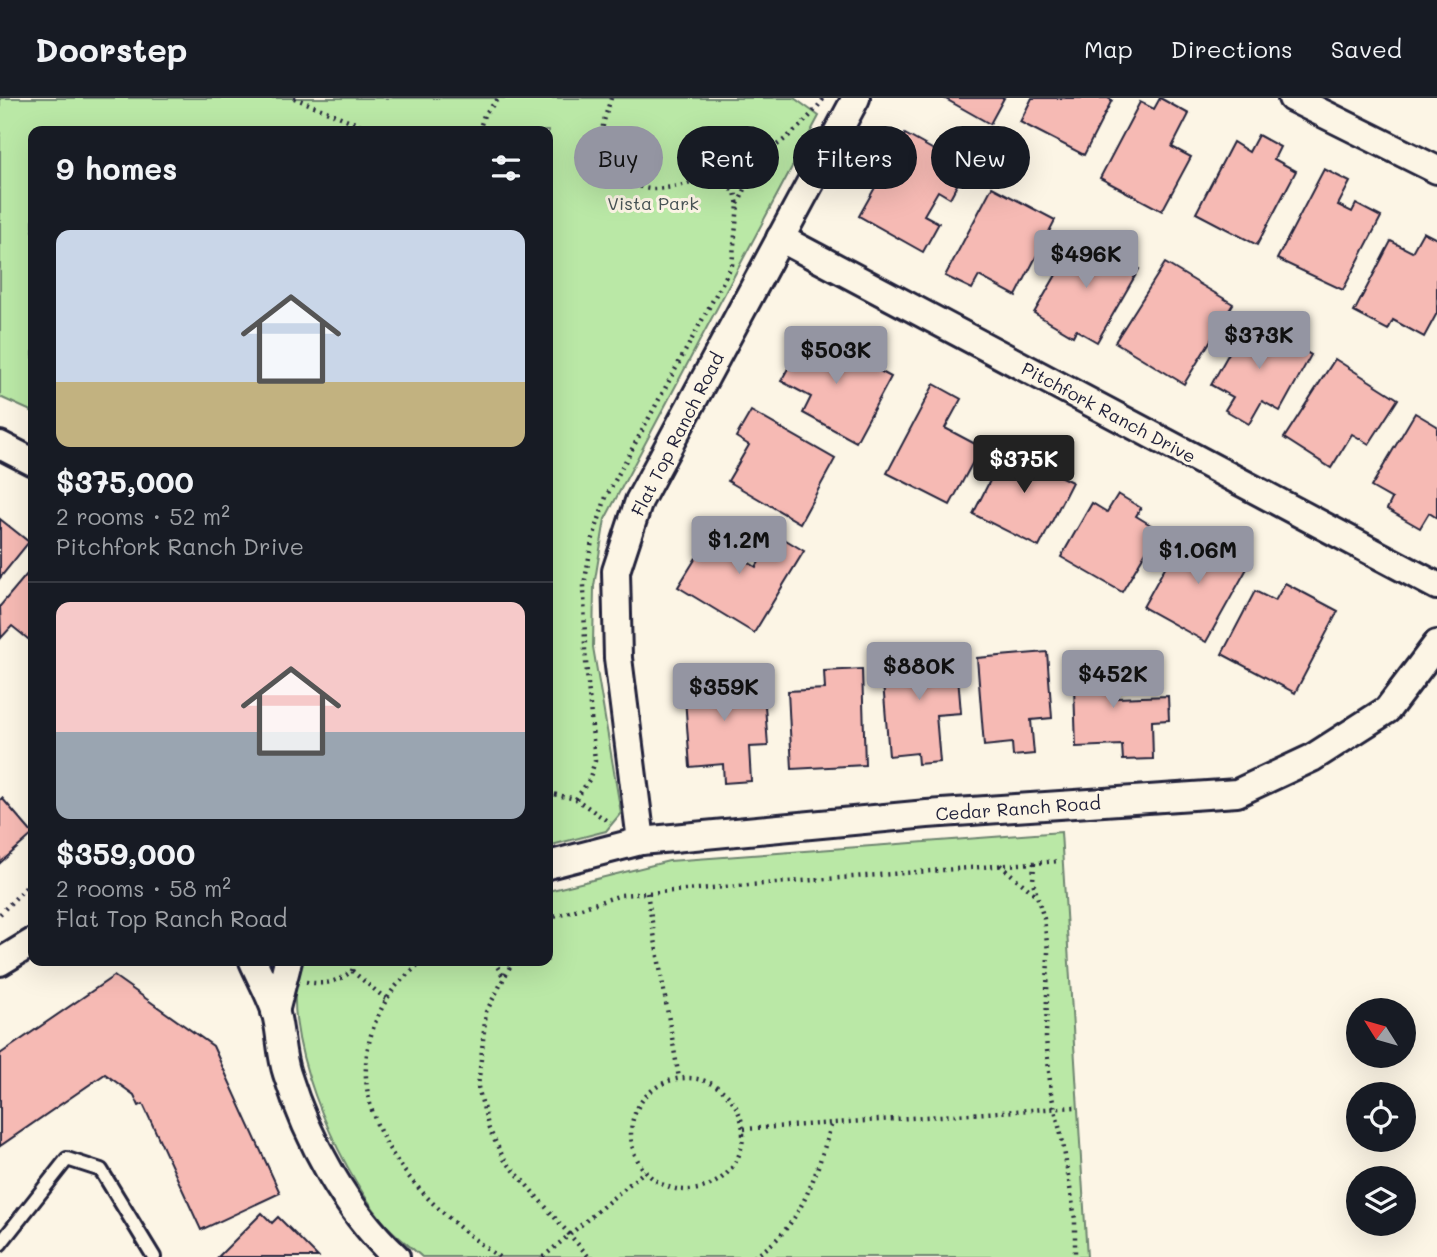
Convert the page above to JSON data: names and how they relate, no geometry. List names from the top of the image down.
{
  "streets": {
    "street": ["Pitchfork Ranch Drive", "Flat Top Ranch Road", "Cedar Ranch Road"]
  },
  "crossings": [
    ["Pitchfork Ranch Drive", "Flat Top Ranch Road"],
    ["Flat Top Ranch Road", "Cedar Ranch Road"]
  ],
  "parks": ["Vista Park"],
  "north": "top left",
  "page": {
    "header": "Doorstep",
    "nav": ["Map", "Directions", "Saved"],
    "chip": [
      "Buy",
      "Rent",
      "Filters",
      "New"
    ],
    "heading": "9 homes",
    "list": [
      {
        "name": "$375,000",
        "note": "2 rooms · 52 m² · Pitchfork Ranch Drive"
      },
      {
        "name": "$359,000",
        "note": "2 rooms · 58 m² · Flat Top Ranch Road"
      }
    ],
    "price": [
      "$496K",
      "$373K",
      "$503K",
      "$375K",
      "$1.2M",
      "$1.06M",
      "$880K",
      "$452K",
      "$359K"
    ]
  }
}
